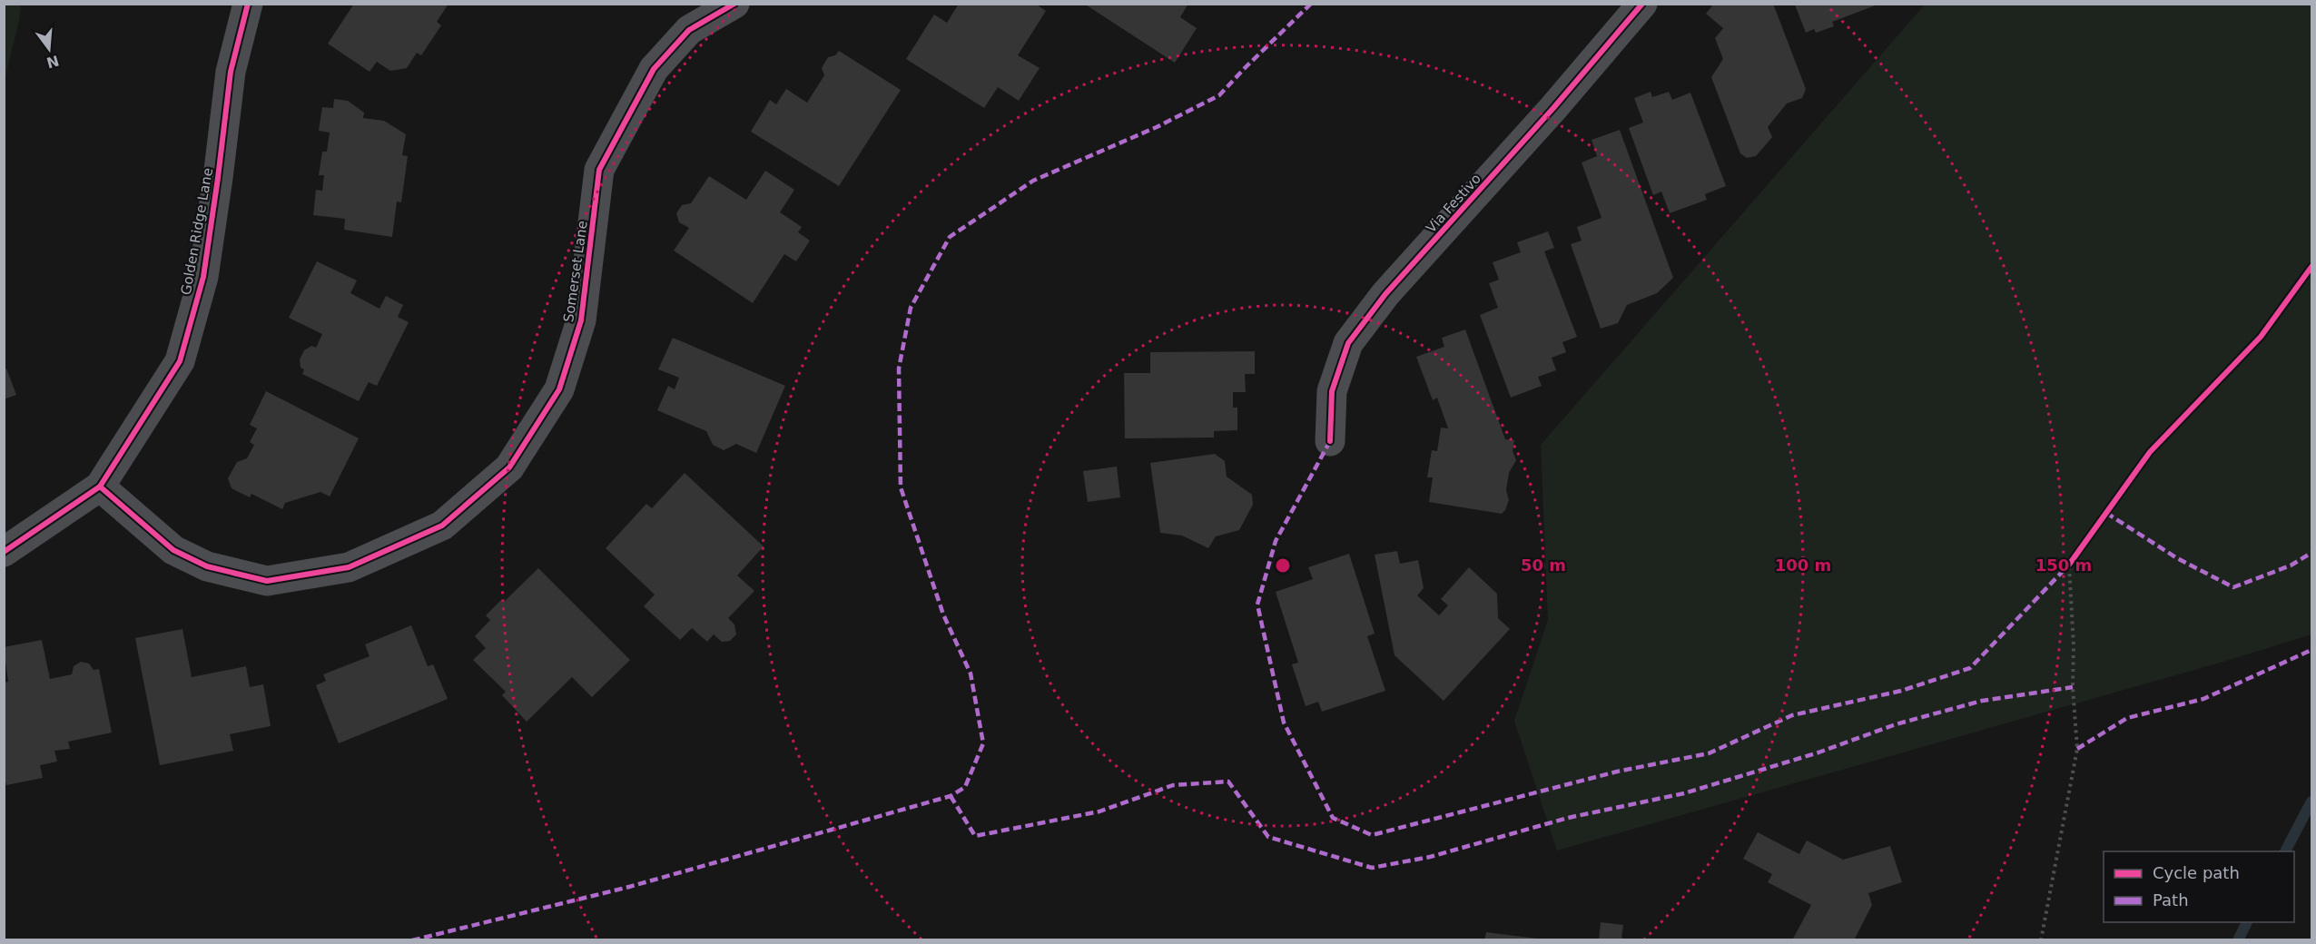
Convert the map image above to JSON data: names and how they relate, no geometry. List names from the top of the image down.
{
  "streets": {
    "street": ["Via Festivo", "Golden Ridge Lane", "Somerset Lane"]
  },
  "crossings": [
    ["Golden Ridge Lane", "Somerset Lane"]
  ],
  "legend": ["Cycle path", "Path"],
  "north": "bottom",
  "rings": ["50 m", "100 m", "150 m"]
}
